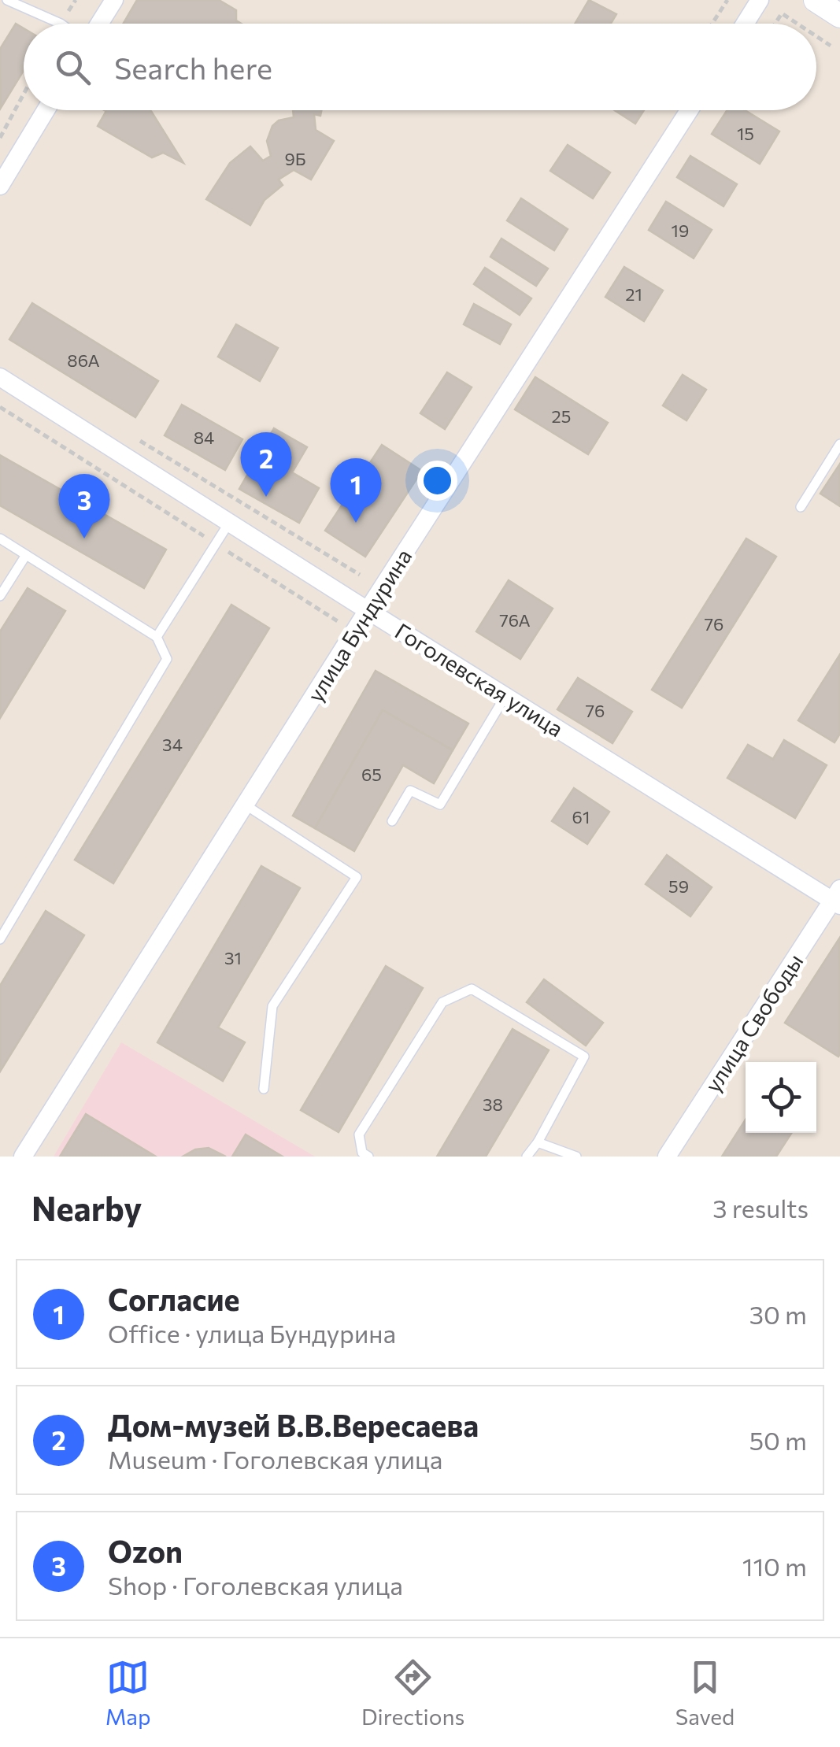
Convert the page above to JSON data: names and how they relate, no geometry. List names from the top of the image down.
{
  "streets": {
    "street": ["улица Бундурина", "Гоголевская улица", "улица Свободы"]
  },
  "crossings": [
    ["улица Бундурина", "Гоголевская улица"],
    ["Гоголевская улица", "улица Свободы"]
  ],
  "house_numbers": [
    "15",
    "9Б",
    "19",
    "21",
    "86А",
    "25",
    "84",
    "76А",
    "76",
    "76",
    "34",
    "65",
    "61",
    "59",
    "31",
    "38"
  ],
  "page": {
    "search": "Search here",
    "pins": ["2", "1", "3"],
    "heading": ["Nearby", "3 results"],
    "list": [
      {
        "mark": "1",
        "name": "Согласие",
        "note": "Office · улица Бундурина",
        "value": "30 m"
      },
      {
        "mark": "2",
        "name": "Дом-музей В.В.Вересаева",
        "note": "Museum · Гоголевская улица",
        "value": "50 m"
      },
      {
        "mark": "3",
        "name": "Ozon",
        "note": "Shop · Гоголевская улица",
        "value": "110 m"
      }
    ],
    "nav": ["Map", "Directions", "Saved"]
  }
}
